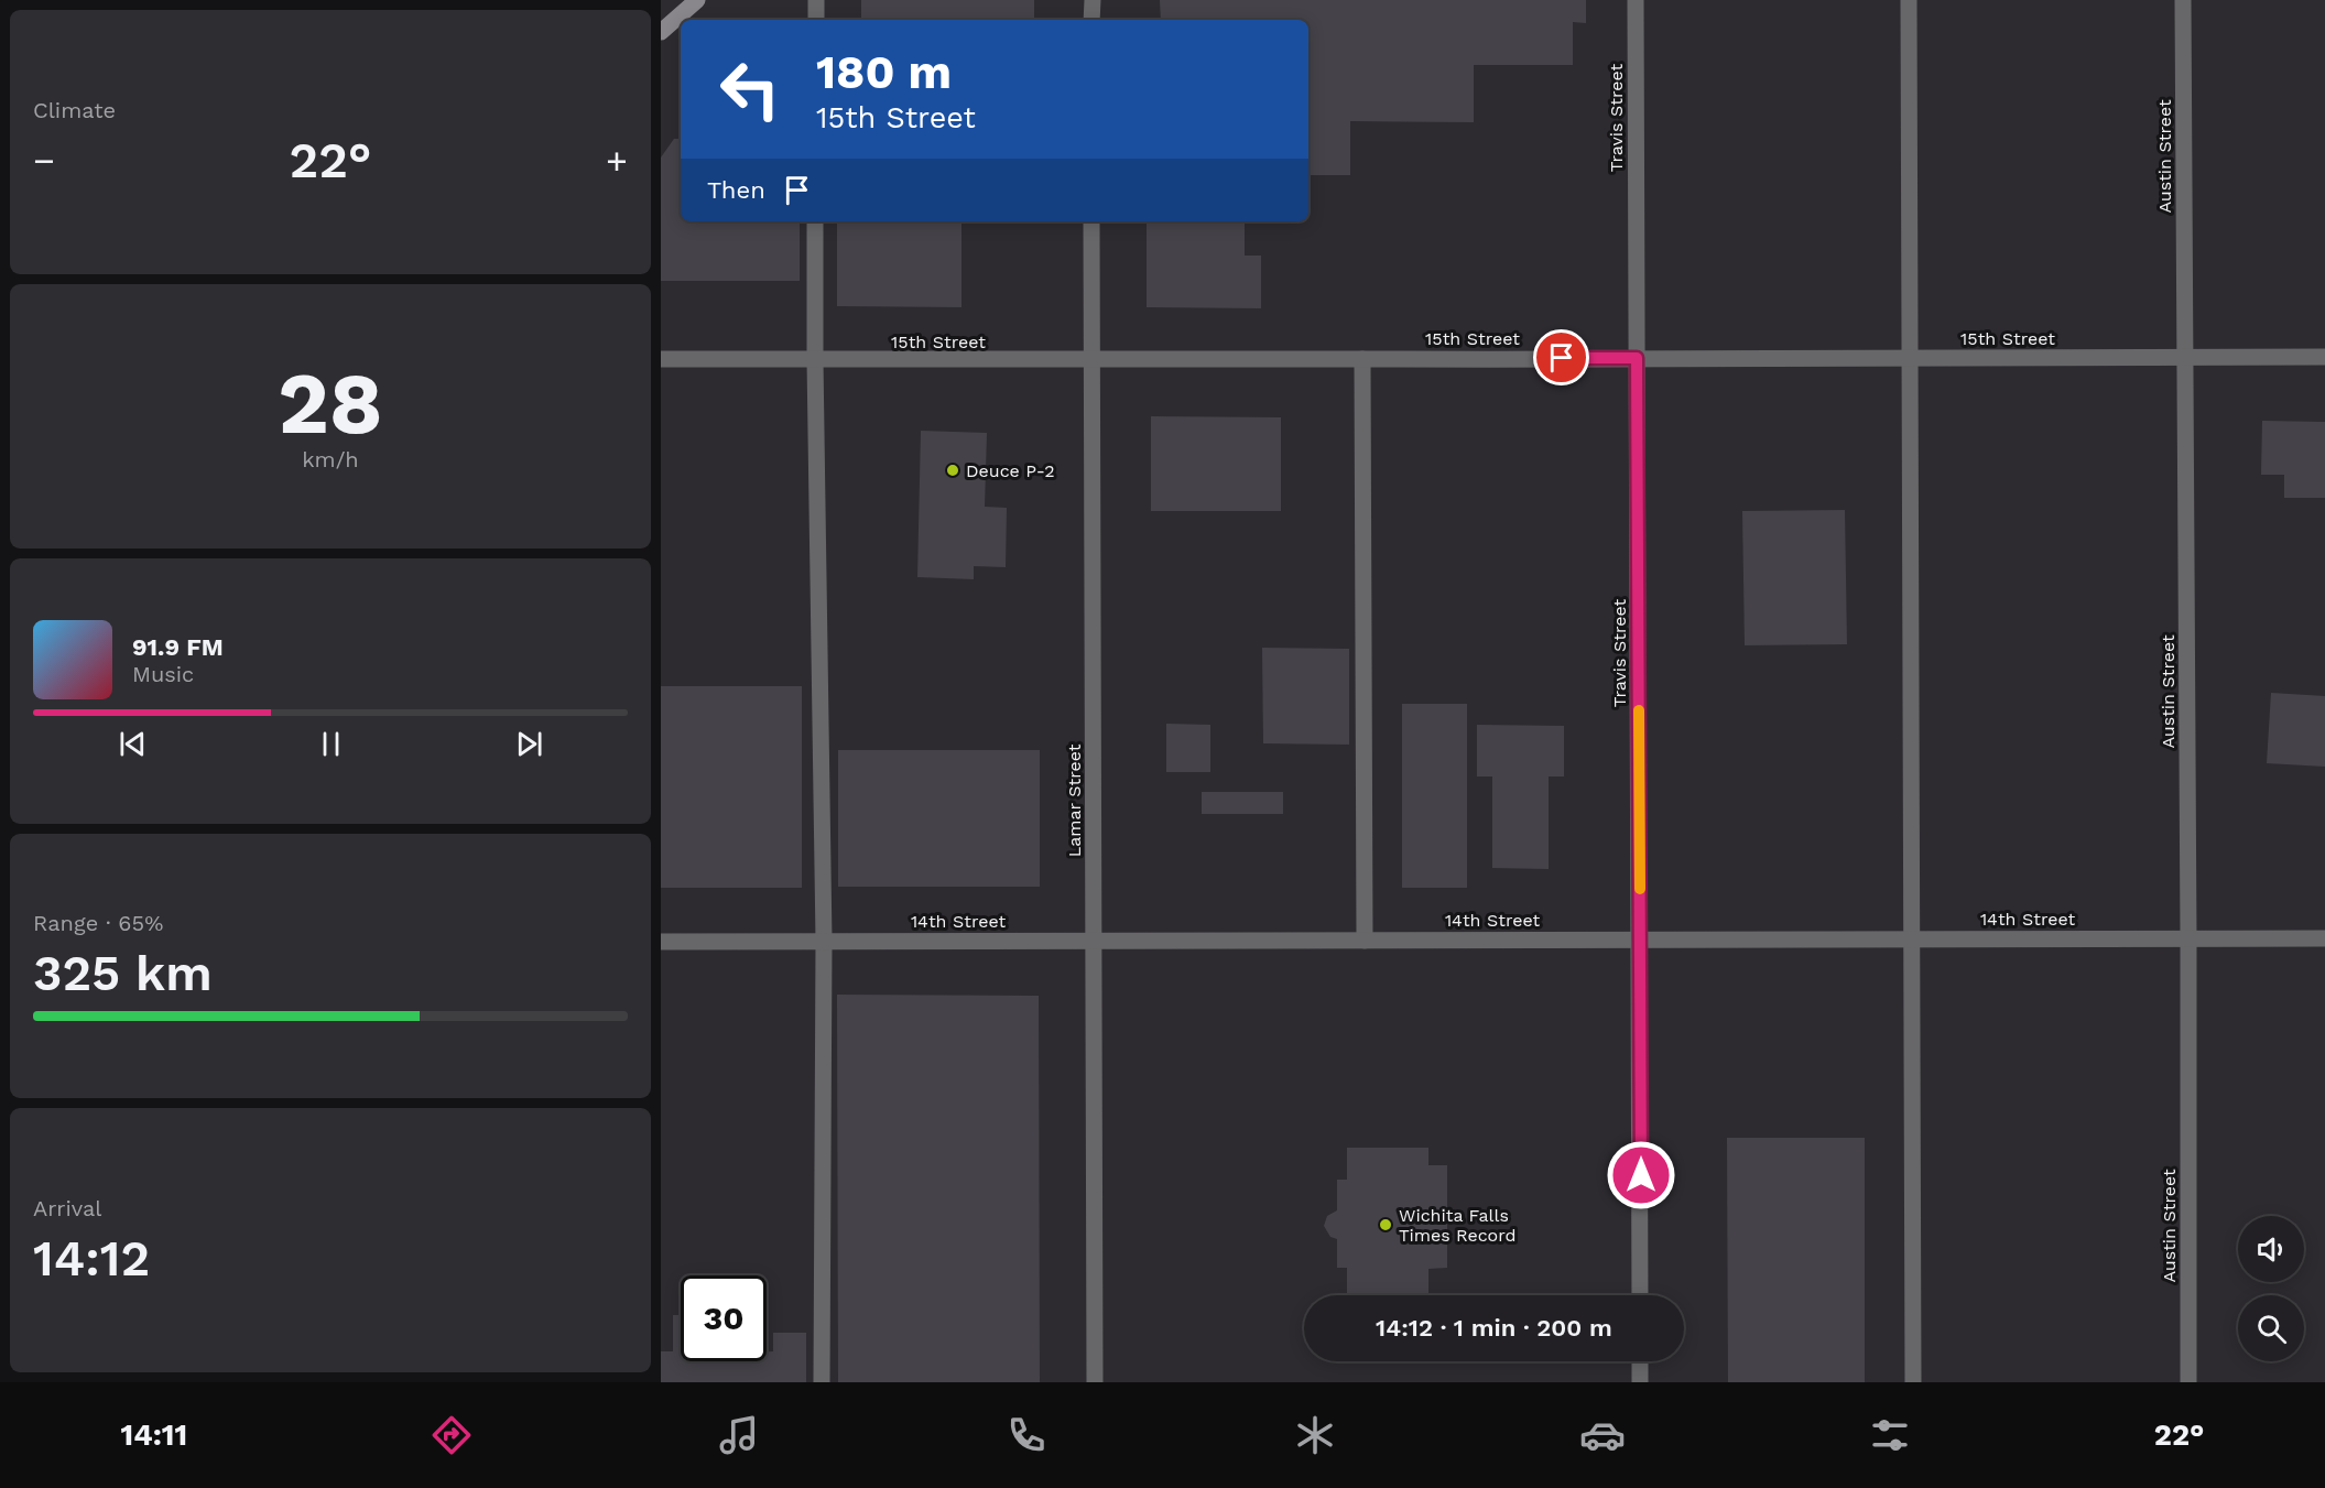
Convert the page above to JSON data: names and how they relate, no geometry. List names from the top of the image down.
{
  "streets": {
    "street": [
      "Travis Street",
      "Austin Street",
      "15th Street",
      "Lamar Street",
      "14th Street"
    ]
  },
  "crossings": [
    ["Travis Street", "15th Street"],
    ["Travis Street", "14th Street"],
    ["Austin Street", "15th Street"],
    ["Austin Street", "14th Street"],
    ["15th Street", "Lamar Street"],
    ["Lamar Street", "14th Street"]
  ],
  "places": ["Deuce P-2", "Wichita Falls Times Record"],
  "page": {
    "tile": [
      "Climate",
      ["28", "km/h"],
      ["Range · 65%", "325 km"],
      ["Arrival", "14:12"]
    ],
    "turn": ["180 m", "15th Street"],
    "heat": ["−", "22°", "+"],
    "then": "Then",
    "song": ["91.9 FM", "Music"],
    "limit": "30",
    "trip": "14:12 · 1 min · 200 m",
    "tabs": ["14:11", "22°"]
  }
}
